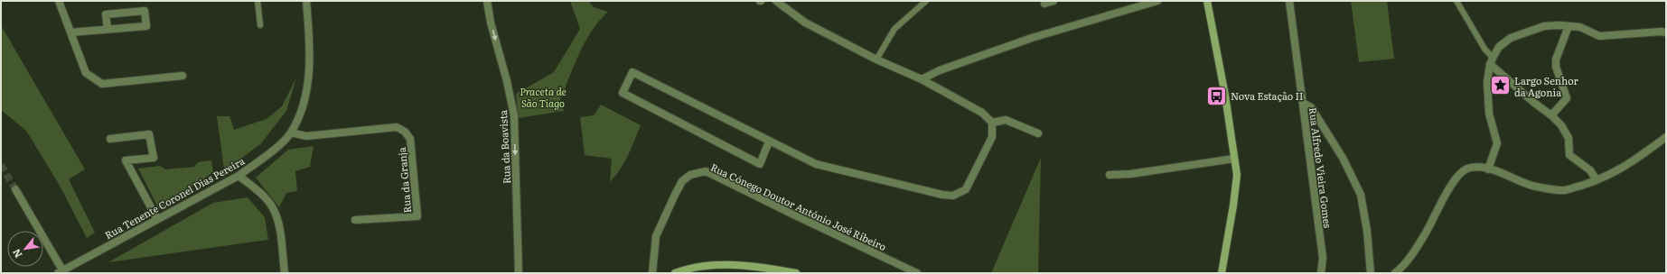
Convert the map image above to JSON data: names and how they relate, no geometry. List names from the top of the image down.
{
  "streets": {
    "street": [
      "Rua da Boavista",
      "Rua Alfredo Vieira Gomes",
      "Rua da Granja",
      "Rua Tenente Coronel Dias Pereira",
      "Rua Cónego Doutor António José Ribeiro"
    ]
  },
  "crossings": [
    ["Rua da Granja", "Rua Tenente Coronel Dias Pereira"]
  ],
  "one_way": ["Rua da Boavista"],
  "parks": ["Praceta de São Tiago"],
  "places": {
    "place": ["Largo Senhor da Agonia"],
    "bus stop": ["Nova Estação II"]
  },
  "north": "bottom left"
}
